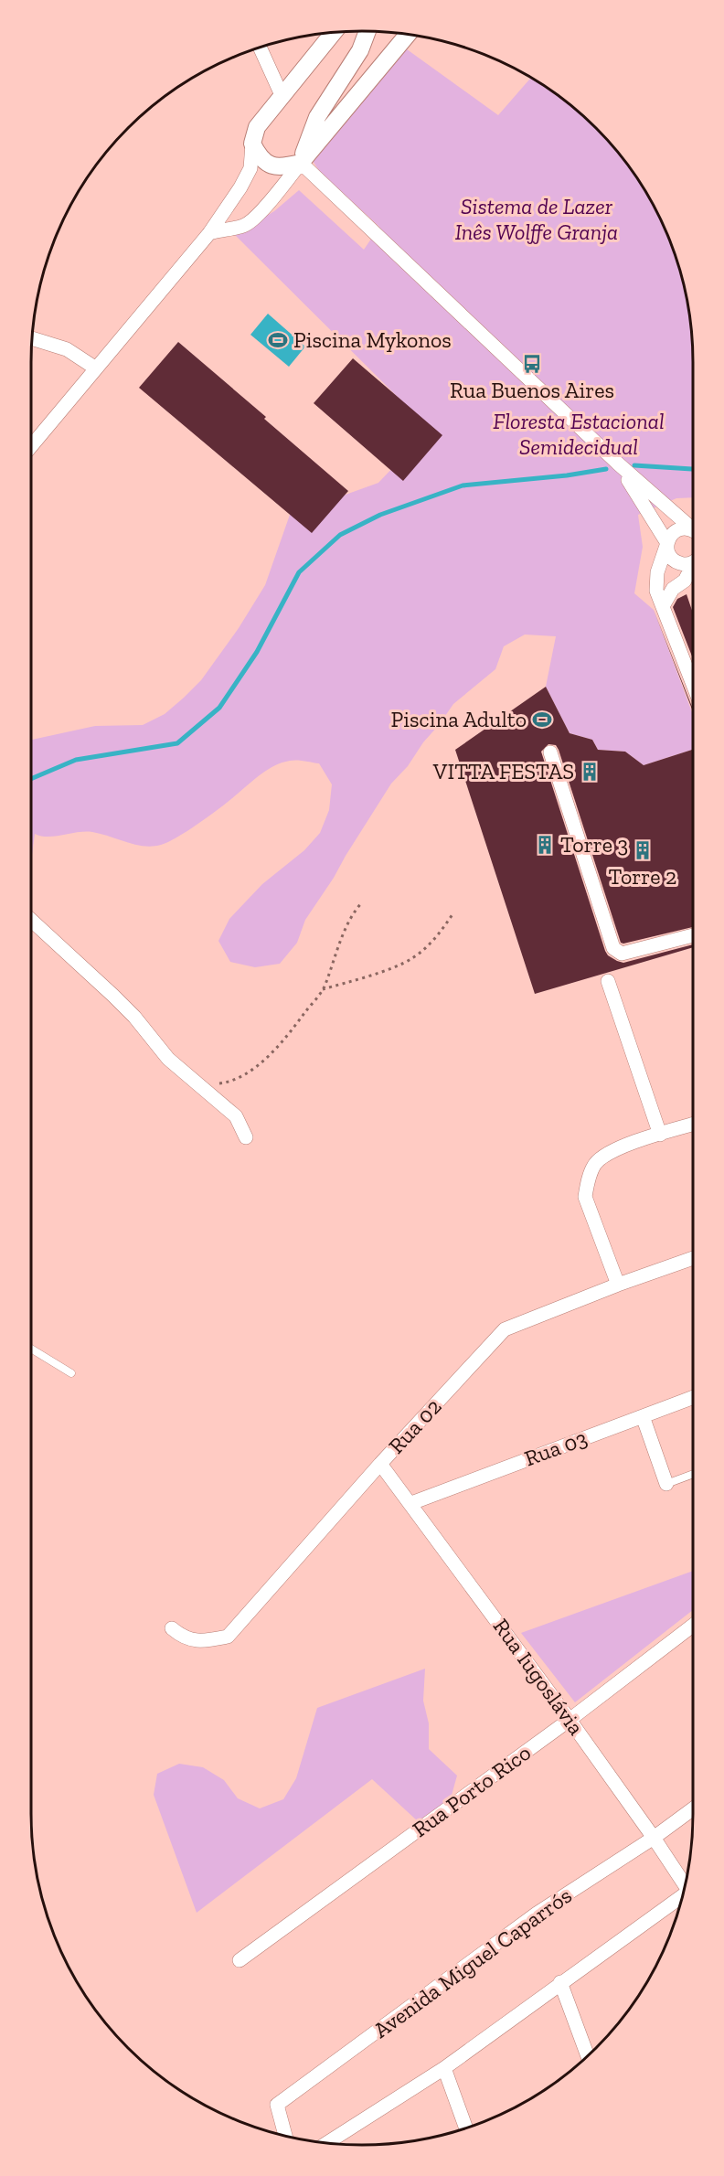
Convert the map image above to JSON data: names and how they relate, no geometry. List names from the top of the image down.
{
  "streets": {
    "street": [
      "Rua 02",
      "Rua 03",
      "Rua Iugoslávia",
      "Rua Porto Rico",
      "Avenida Miguel Caparrós"
    ]
  },
  "crossings": [
    ["Rua 02", "Rua Iugoslávia"],
    ["Rua 03", "Rua Iugoslávia"],
    ["Rua Iugoslávia", "Rua Porto Rico"],
    ["Rua Iugoslávia", "Avenida Miguel Caparrós"]
  ],
  "parks": ["Sistema de Lazer Inês Wolffe Granja", "Floresta Estacional Semidecidual"],
  "places": {
    "sports": ["Piscina Mykonos", "Piscina Adulto"],
    "bus stop": ["Rua Buenos Aires"],
    "building": ["VITTA FESTAS", "Torre 3", "Torre 2"]
  }
}
